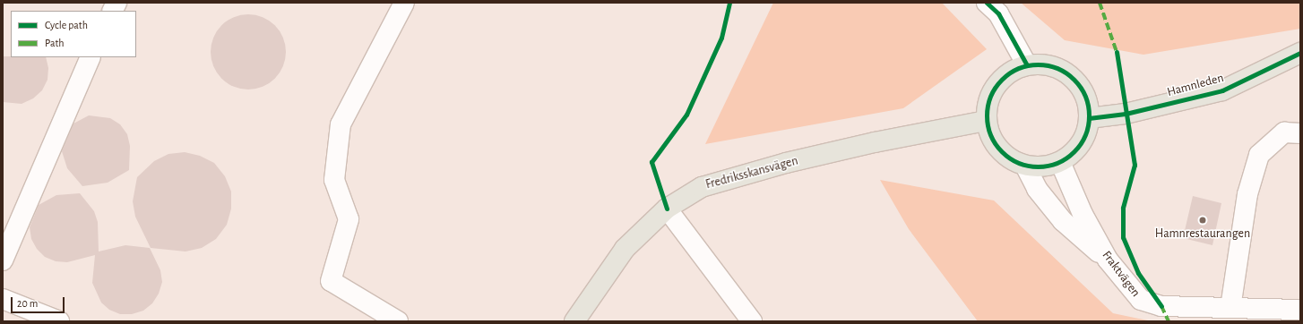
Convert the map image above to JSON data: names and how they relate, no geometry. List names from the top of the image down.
{
  "streets": {
    "main road": ["Hamnleden", "Fredriksskansvägen"],
    "street": ["Fraktvägen"]
  },
  "crossings": [
    ["Hamnleden", "Fredriksskansvägen"],
    ["Hamnleden", "Fraktvägen"],
    ["Fredriksskansvägen", "Fraktvägen"]
  ],
  "places": ["Hamnrestaurangen"],
  "legend": ["Cycle path", "Path"],
  "scale_bar": "20 m"
}
